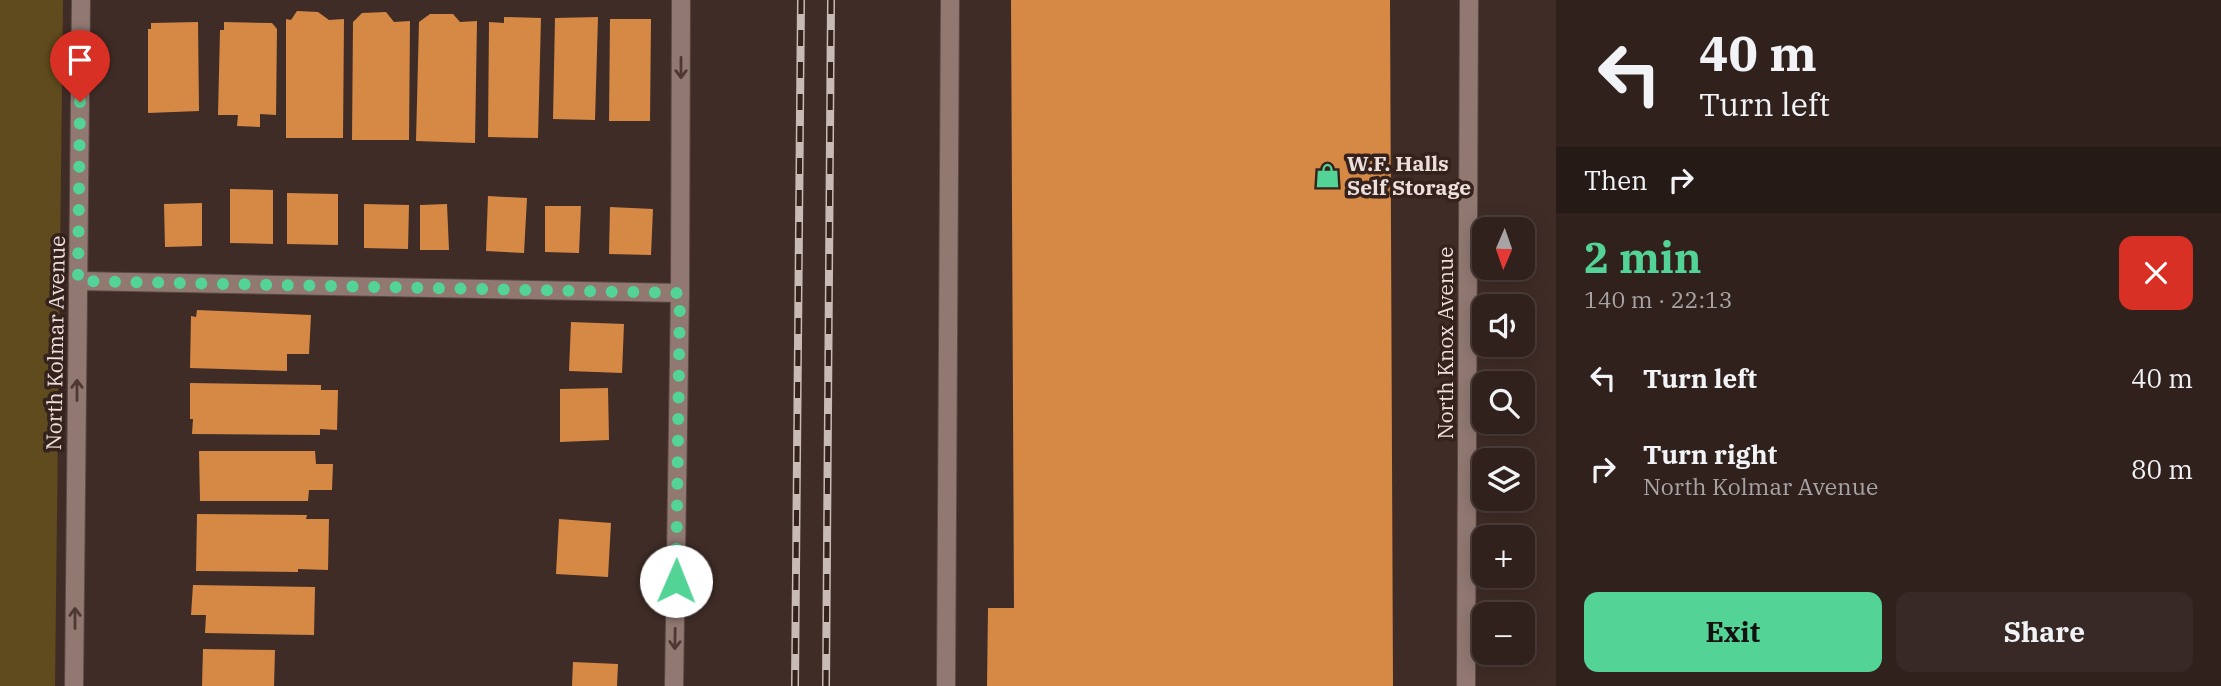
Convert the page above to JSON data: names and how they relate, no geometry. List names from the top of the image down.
{
  "streets": {
    "street": ["North Kolmar Avenue", "North Knox Avenue"]
  },
  "one_way": ["North Kolmar Avenue"],
  "places": {
    "shop": ["W.F. Halls Self Storage"]
  },
  "north": "bottom",
  "page": {
    "turn": ["40 m", "Turn left"],
    "then": "Then",
    "heading": ["2 min", "140 m · 22:13"],
    "map_buttons": ["+", "−"],
    "list": [
      {
        "name": "Turn left",
        "value": "40 m"
      },
      {
        "name": "Turn right",
        "note": "North Kolmar Avenue",
        "value": "80 m"
      }
    ],
    "buttons": ["Exit", "Share"]
  }
}
